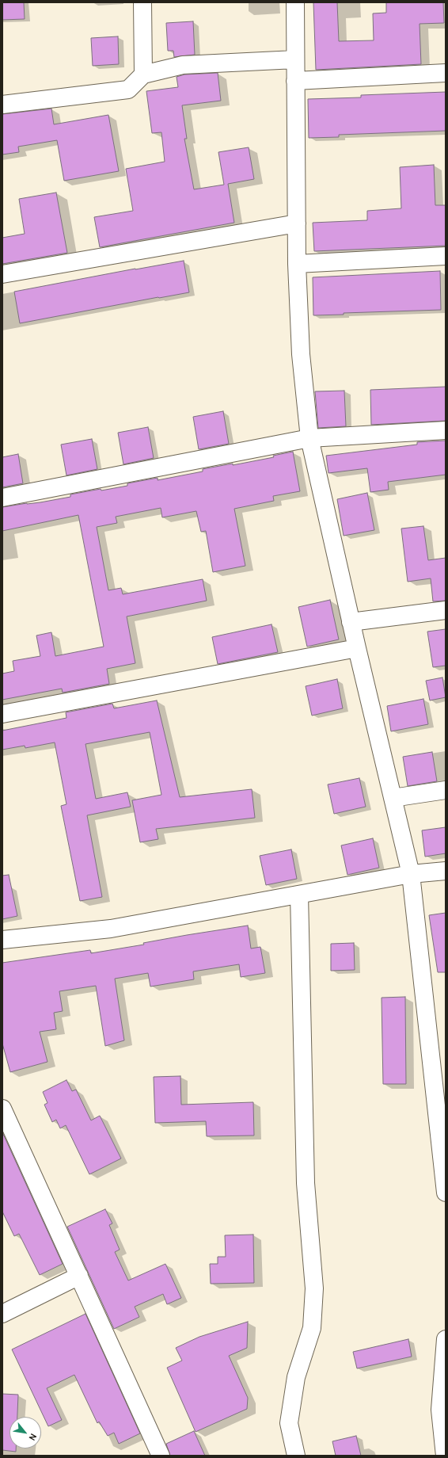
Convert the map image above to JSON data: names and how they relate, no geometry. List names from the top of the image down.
{
  "north": "bottom right"
}
